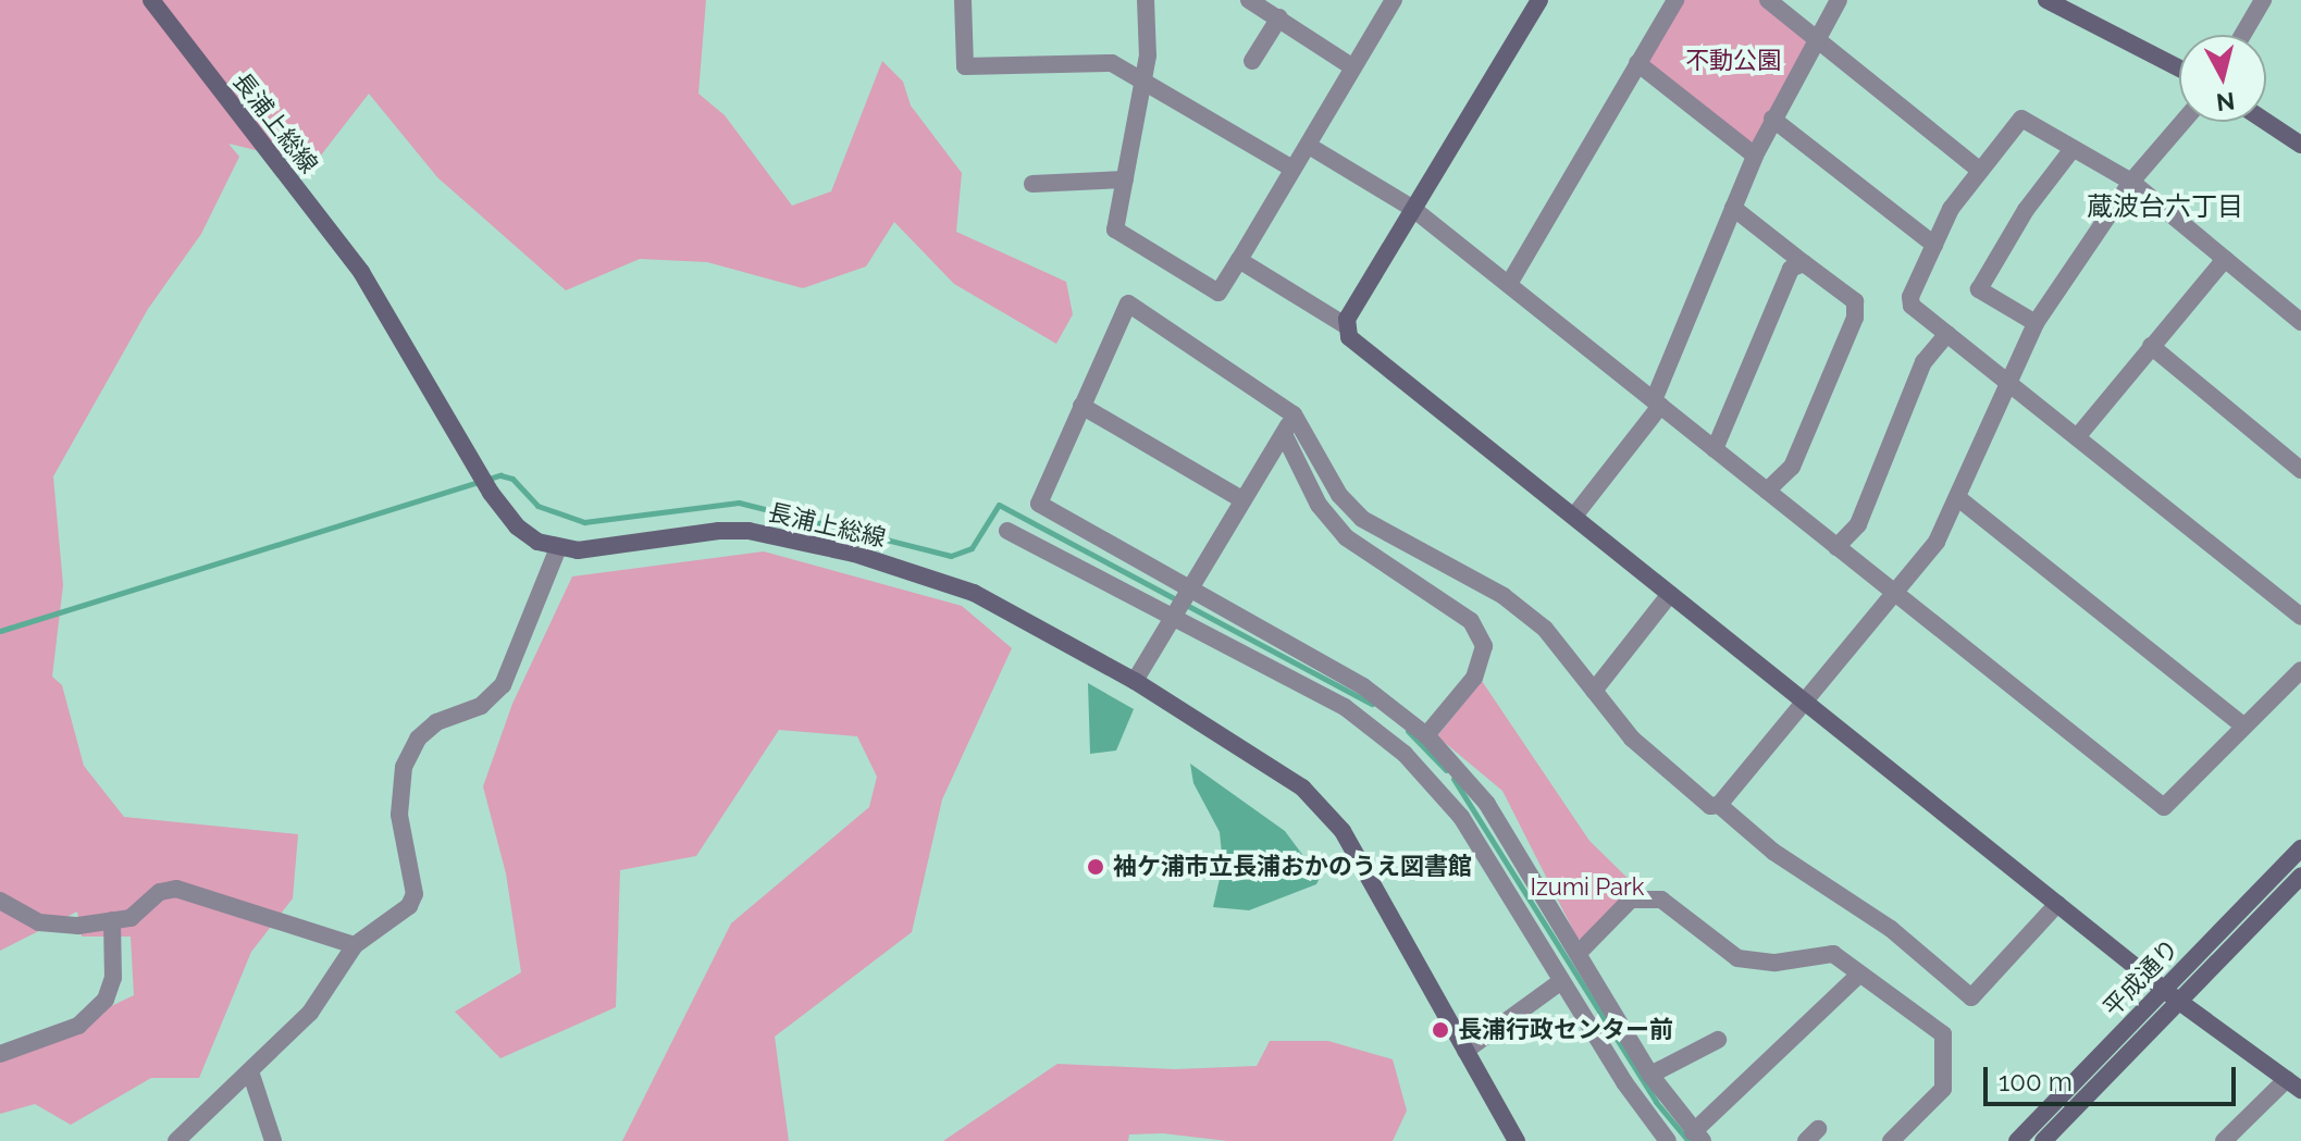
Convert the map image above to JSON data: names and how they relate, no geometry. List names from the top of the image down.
{
  "streets": {
    "street": ["長浦上総線", "平成通り"]
  },
  "districts": ["蔵波台六丁目"],
  "parks": ["不動公園", "Izumi Park"],
  "places": ["袖ケ浦市立長浦おかのうえ図書館", "長浦行政センター前"],
  "scale_bar": "100 m",
  "north": "bottom"
}
